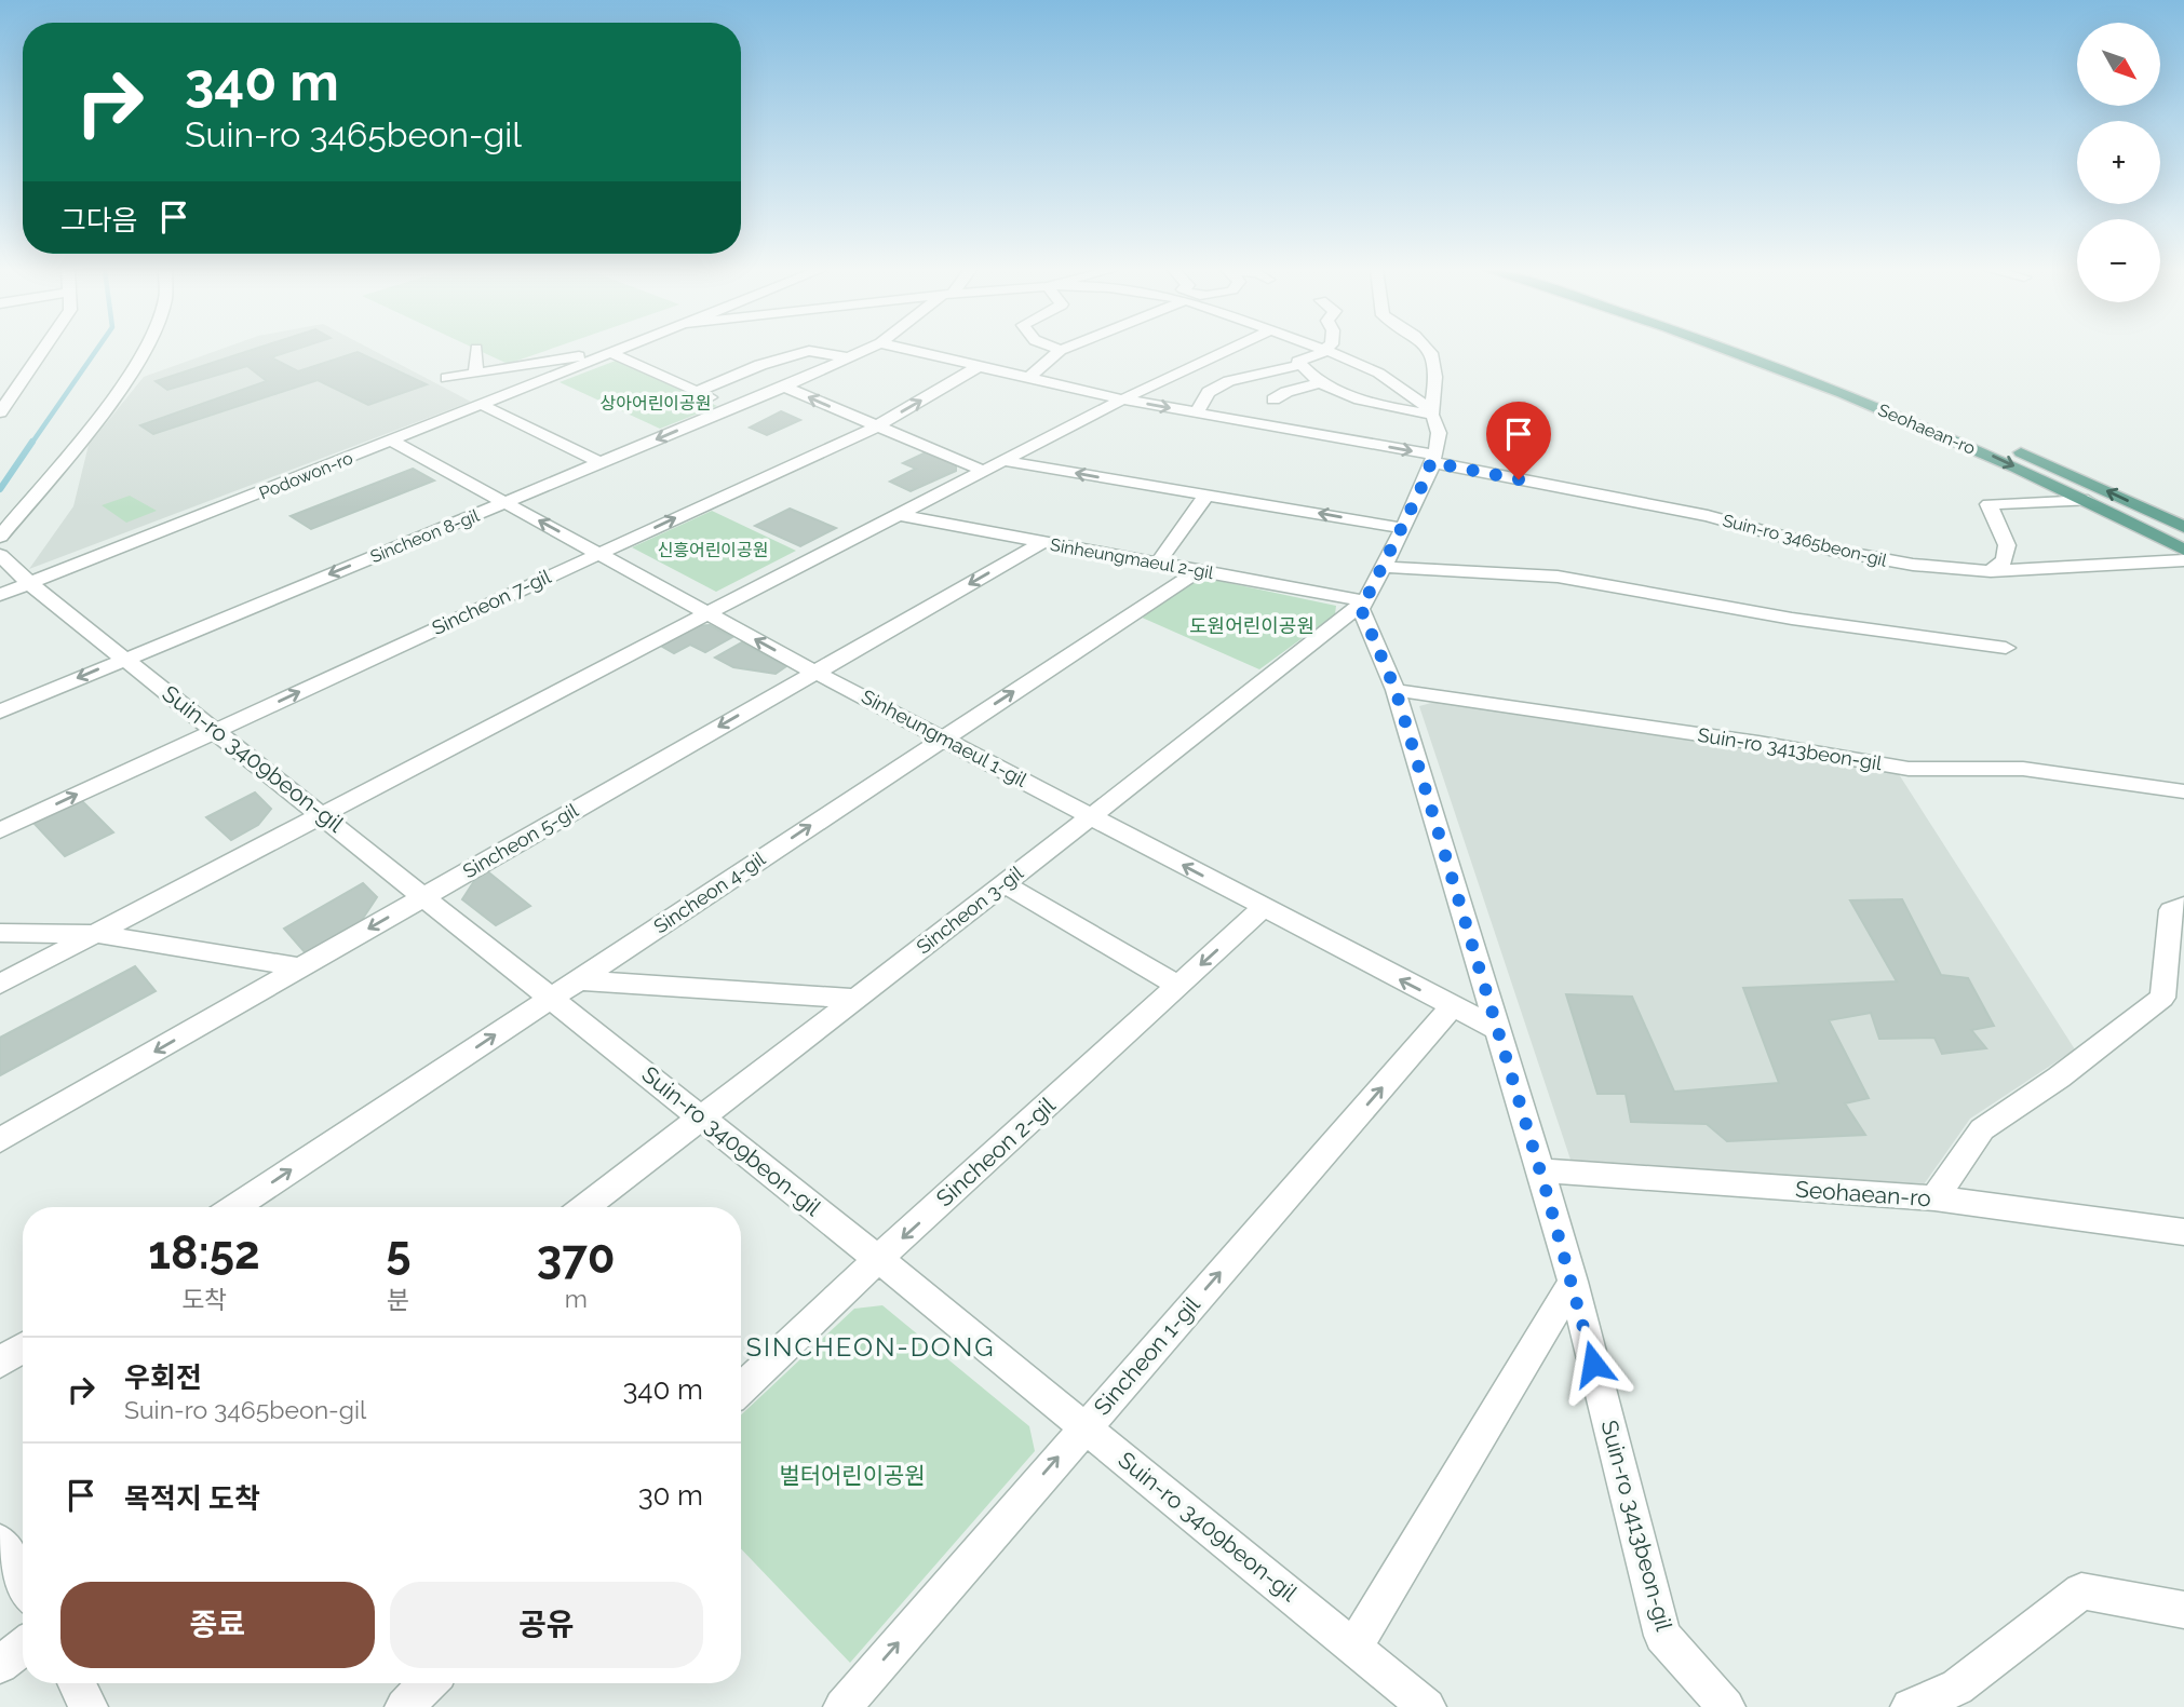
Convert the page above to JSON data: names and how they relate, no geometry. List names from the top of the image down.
{
  "streets": {
    "main road": ["Seohaean-ro"],
    "street": [
      "Podowon-ro",
      "Sincheon 8-gil",
      "Suin-ro 3465beon-gil",
      "Sinheungmaeul 2-gil",
      "Sincheon 7-gil",
      "Sinheungmaeul 1-gil",
      "Suin-ro 3413beon-gil",
      "Suin-ro 3409beon-gil",
      "Sincheon 5-gil",
      "Sincheon 4-gil",
      "Sincheon 3-gil",
      "Sincheon 2-gil",
      "Sincheon 1-gil"
    ]
  },
  "crossings": [
    ["Seohaean-ro", "Suin-ro 3413beon-gil"],
    ["Podowon-ro", "Sinheungmaeul 1-gil"],
    ["Podowon-ro", "Suin-ro 3409beon-gil"],
    ["Sincheon 8-gil", "Sinheungmaeul 1-gil"],
    ["Sincheon 8-gil", "Suin-ro 3409beon-gil"],
    ["Suin-ro 3465beon-gil", "Sincheon 7-gil"],
    ["Sinheungmaeul 2-gil", "Suin-ro 3413beon-gil"],
    ["Sinheungmaeul 2-gil", "Sincheon 5-gil"],
    ["Sinheungmaeul 2-gil", "Sincheon 4-gil"],
    ["Sinheungmaeul 2-gil", "Sincheon 3-gil"],
    ["Sincheon 7-gil", "Sinheungmaeul 1-gil"],
    ["Sincheon 7-gil", "Suin-ro 3409beon-gil"],
    ["Sinheungmaeul 1-gil", "Suin-ro 3413beon-gil"],
    ["Sinheungmaeul 1-gil", "Sincheon 5-gil"],
    ["Sinheungmaeul 1-gil", "Sincheon 4-gil"],
    ["Sinheungmaeul 1-gil", "Sincheon 3-gil"],
    ["Sinheungmaeul 1-gil", "Sincheon 2-gil"],
    ["Sinheungmaeul 1-gil", "Sincheon 1-gil"],
    ["Suin-ro 3413beon-gil", "Sincheon 3-gil"],
    ["Suin-ro 3409beon-gil", "Sincheon 5-gil"],
    ["Suin-ro 3409beon-gil", "Sincheon 4-gil"],
    ["Suin-ro 3409beon-gil", "Sincheon 3-gil"],
    ["Suin-ro 3409beon-gil", "Sincheon 2-gil"],
    ["Suin-ro 3409beon-gil", "Sincheon 1-gil"]
  ],
  "one_way": ["Sincheon 4-gil", "Sincheon 2-gil", "Sincheon 1-gil"],
  "districts": ["SINCHEON-DONG"],
  "parks": [
    "상아어린이공원",
    "신흥어린이공원",
    "도원어린이공원",
    "벌터어린이공원"
  ],
  "north": "bottom right",
  "page": {
    "map_buttons": ["+", "−"],
    "turn": ["340 m", "Suin-ro 3465beon-gil"],
    "then": "그다음",
    "eta": [
      "18:52",
      "도착",
      "5",
      "분",
      "370",
      "m"
    ],
    "list": [
      {
        "name": "우회전",
        "note": "Suin-ro 3465beon-gil",
        "value": "340 m"
      },
      {
        "name": "목적지 도착",
        "value": "30 m"
      }
    ],
    "buttons": ["종료", "공유"]
  }
}
